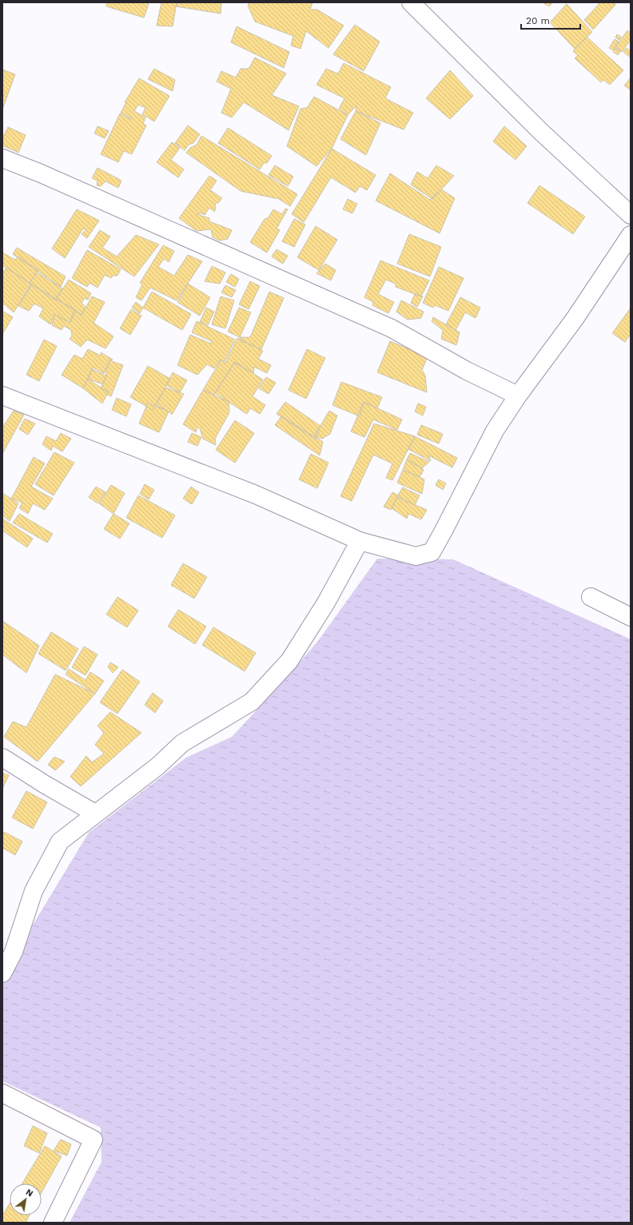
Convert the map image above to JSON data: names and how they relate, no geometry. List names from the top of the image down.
{
  "scale_bar": "20 m",
  "north": "top right"
}
